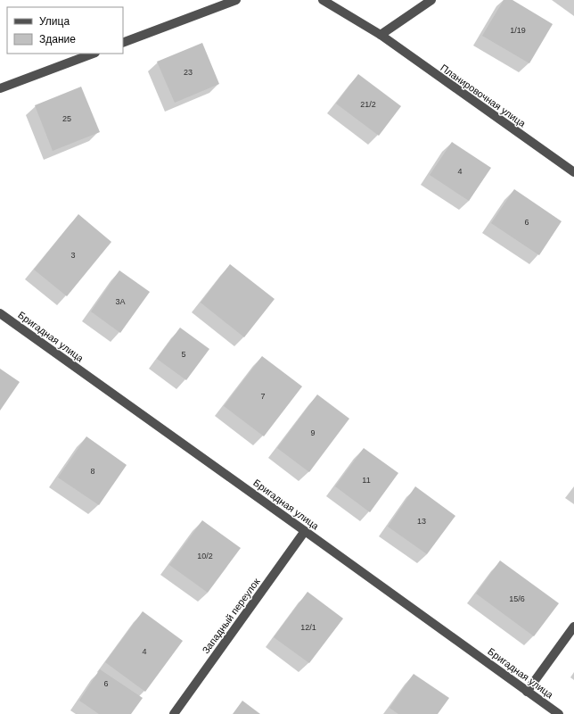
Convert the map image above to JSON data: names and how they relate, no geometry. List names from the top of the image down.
{
  "streets": {
    "street": ["Планировочная улица", "Бригадная улица", "Западный переулок"]
  },
  "crossings": [
    ["Бригадная улица", "Западный переулок"]
  ],
  "house_numbers": [
    "1/19",
    "23",
    "21/2",
    "25",
    "4",
    "6",
    "3",
    "3А",
    "5",
    "7",
    "9",
    "8",
    "11",
    "13",
    "10/2",
    "15/6",
    "12/1",
    "4",
    "6"
  ],
  "legend": ["Улица", "Здание"]
}
